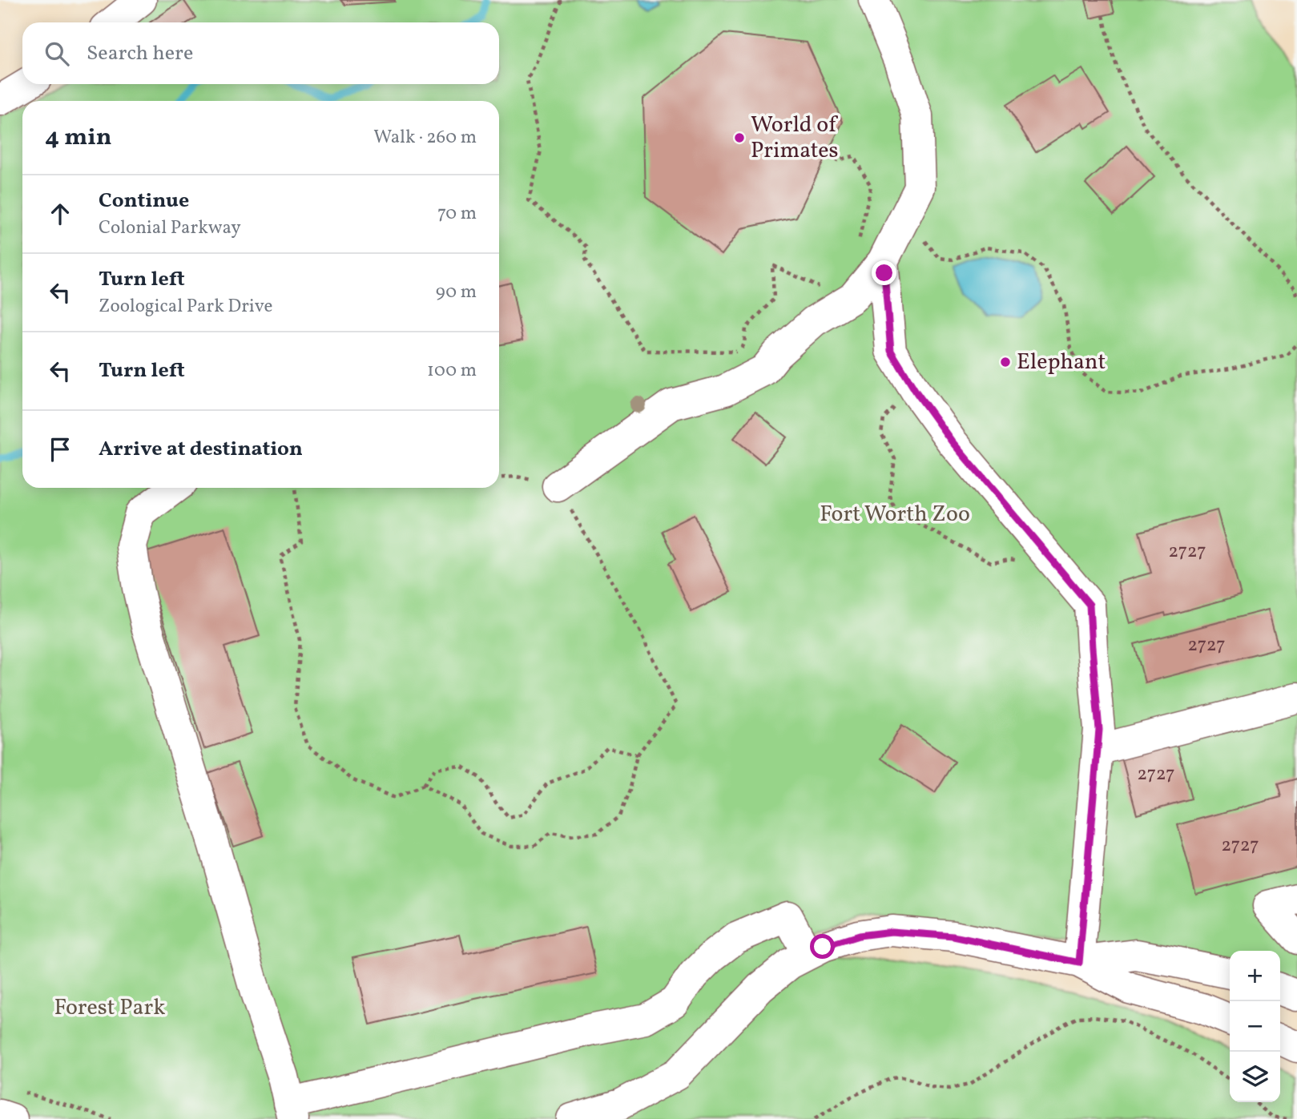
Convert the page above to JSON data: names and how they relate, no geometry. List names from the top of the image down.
{
  "parks": ["Fort Worth Zoo", "Forest Park"],
  "places": ["World of Primates", "Elephant"],
  "house_numbers": [
    "2727",
    "2727",
    "2727",
    "2727"
  ],
  "page": {
    "search": "Search here",
    "heading": ["4 min", "Walk · 260 m"],
    "list": [
      ["Continue", "Colonial Parkway", "70 m"],
      ["Turn left", "Zoological Park Drive", "90 m"],
      ["Turn left", "100 m"],
      "Arrive at destination"
    ],
    "map_buttons": ["+", "−"]
  }
}
